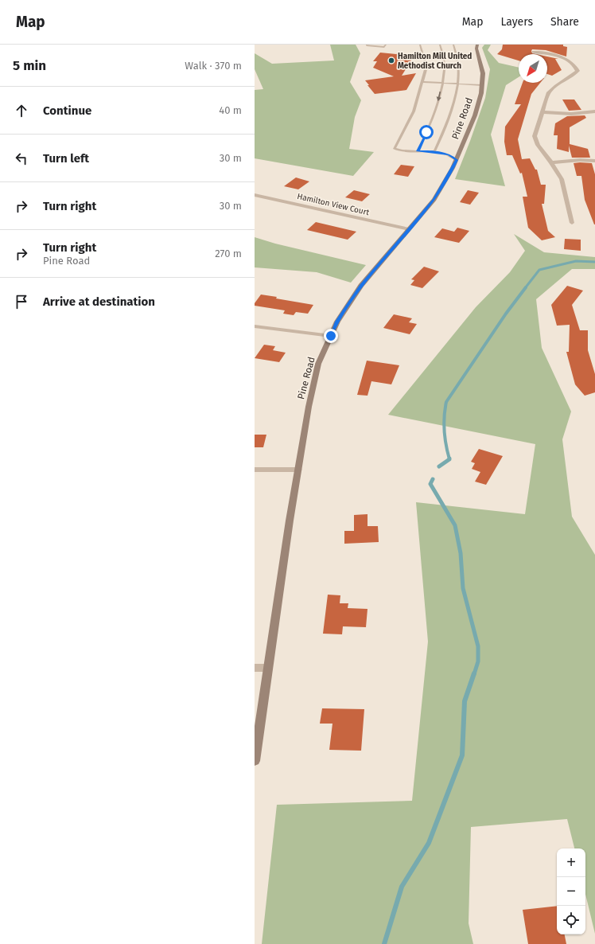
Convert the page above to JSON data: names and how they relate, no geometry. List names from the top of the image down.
{
  "streets": {
    "street": ["Pine Road", "Hamilton View Court"]
  },
  "crossings": [
    ["Pine Road", "Hamilton View Court"]
  ],
  "places": ["Hamilton Mill United Methodist Church"],
  "north": "bottom left",
  "page": {
    "header": "Map",
    "nav": ["Map", "Layers", "Share"],
    "heading": ["5 min", "Walk · 370 m"],
    "list": [
      ["Continue", "40 m"],
      ["Turn left", "30 m"],
      ["Turn right", "30 m"],
      ["Turn right", "Pine Road", "270 m"],
      "Arrive at destination"
    ],
    "map_buttons": ["+", "−"]
  }
}
